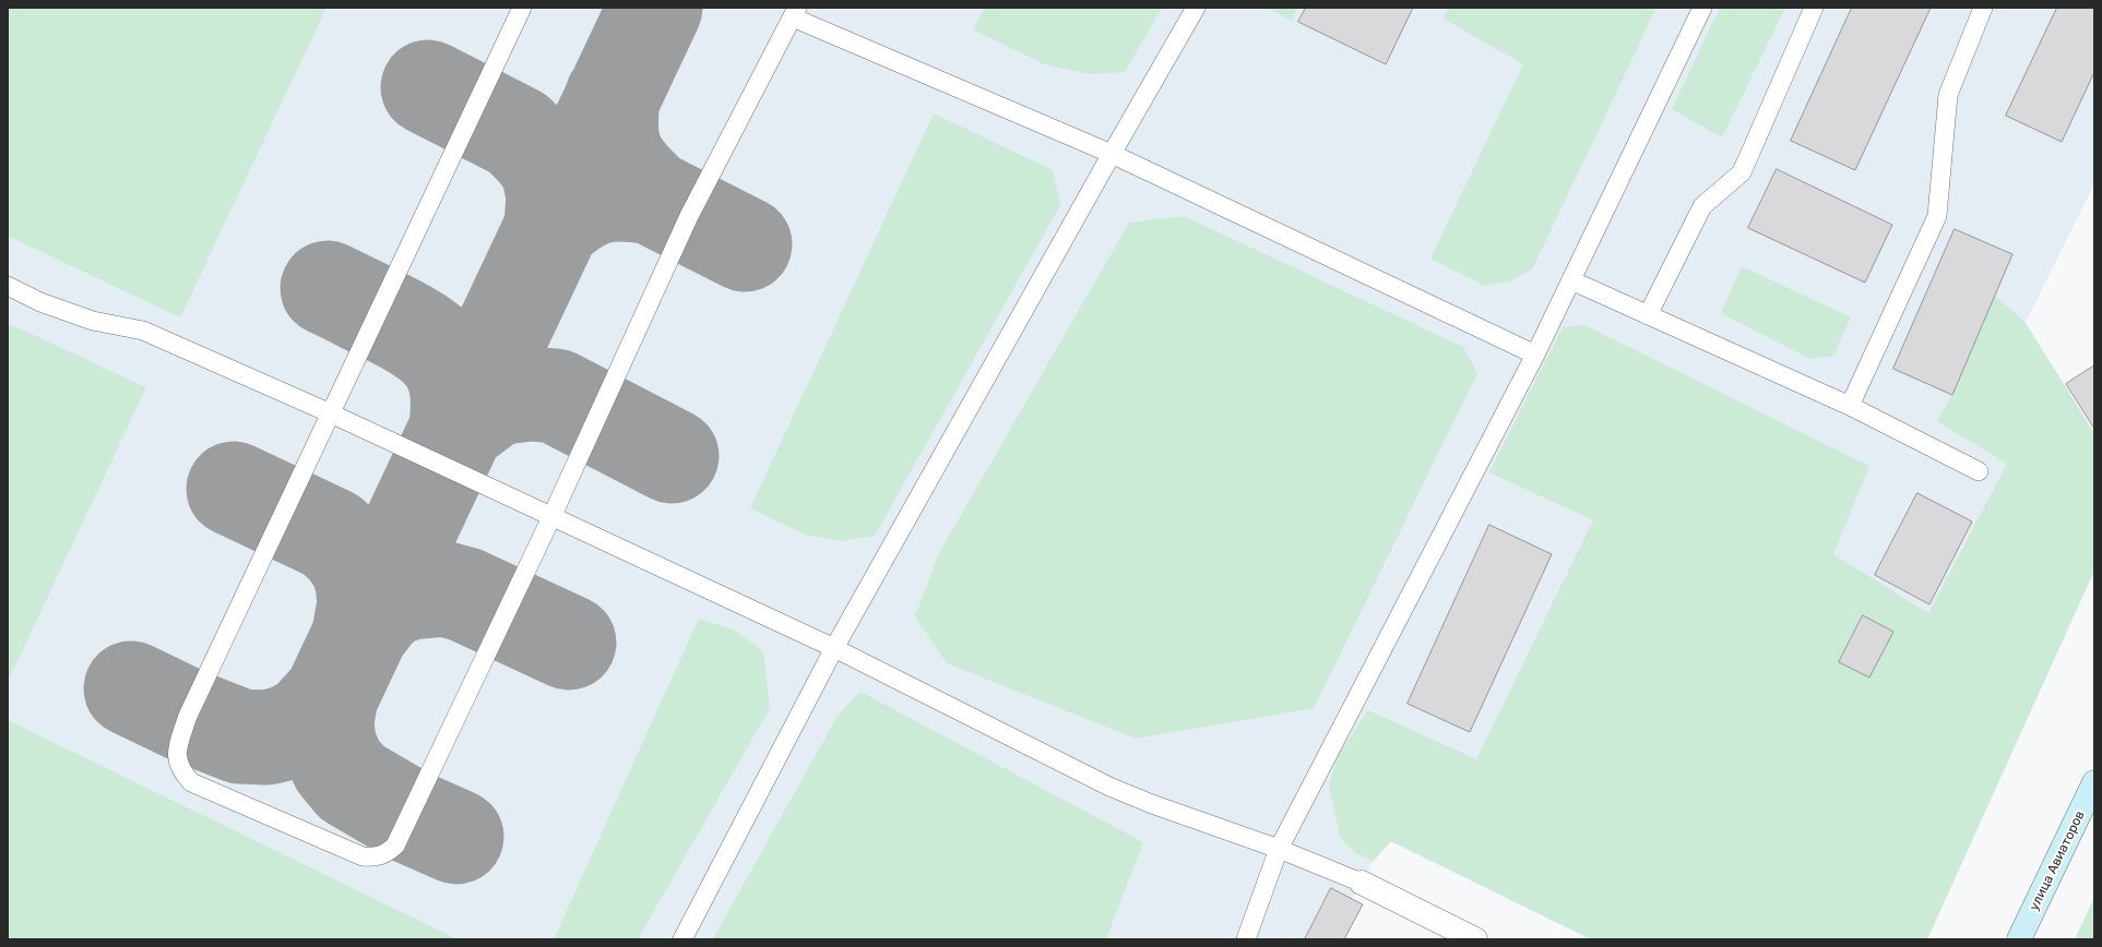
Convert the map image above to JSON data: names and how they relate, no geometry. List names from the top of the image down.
{
  "streets": {
    "main road": ["улица Авиаторов"]
  }
}
